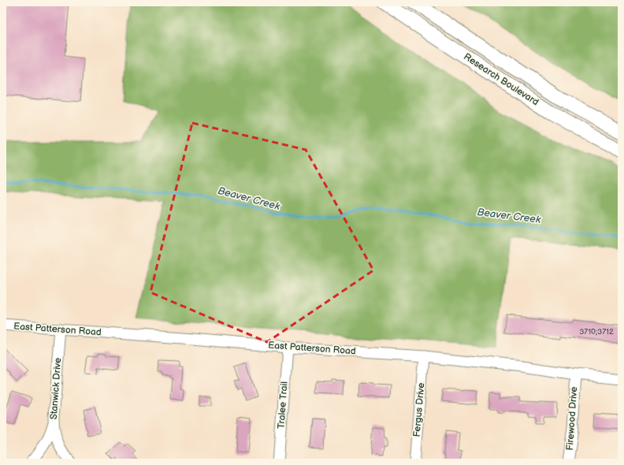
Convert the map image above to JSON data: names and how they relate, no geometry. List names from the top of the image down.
{
  "streets": {
    "main road": ["Research Boulevard"],
    "street": [
      "East Patterson Road",
      "Stanwick Drive",
      "Tralee Trail",
      "Fergus Drive",
      "Firewood Drive"
    ]
  },
  "crossings": [
    ["East Patterson Road", "Stanwick Drive"],
    ["East Patterson Road", "Tralee Trail"],
    ["East Patterson Road", "Fergus Drive"],
    ["East Patterson Road", "Firewood Drive"]
  ],
  "water": ["Beaver Creek"],
  "house_numbers": ["3710;3712"]
}
